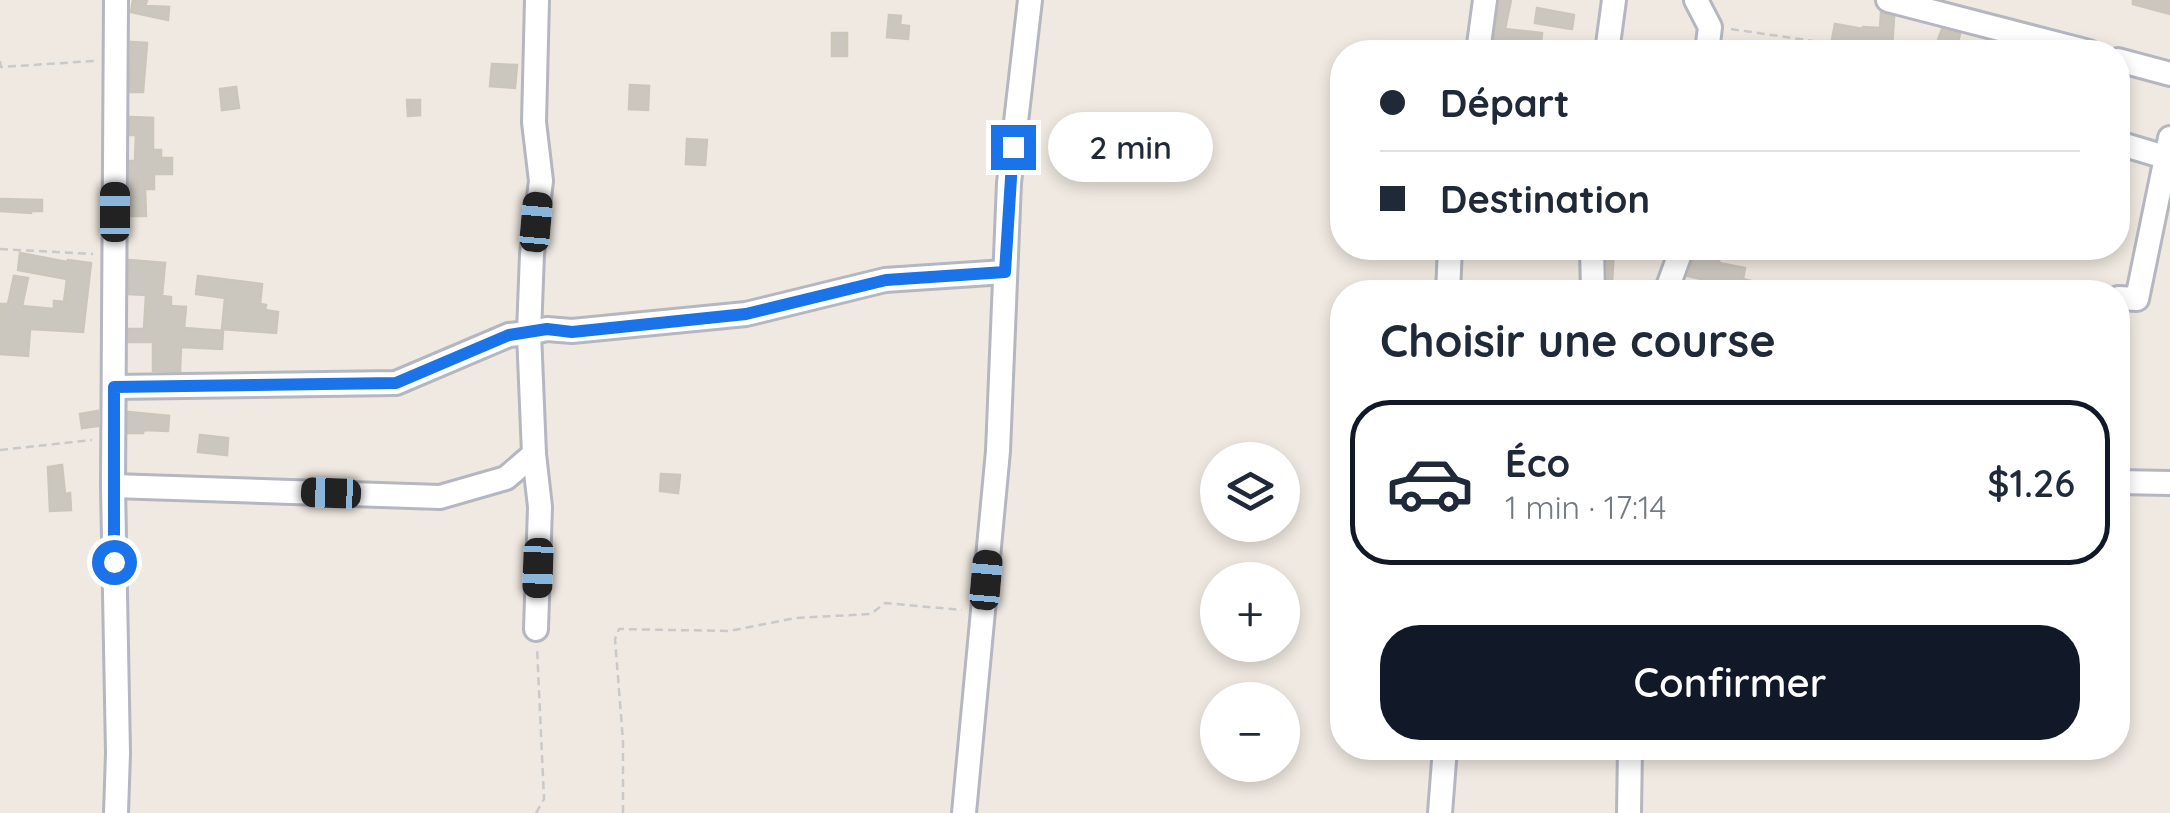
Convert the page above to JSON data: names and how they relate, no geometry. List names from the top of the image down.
{
  "page": {
    "banner": ["Départ", "Destination"],
    "bubble": "2 min",
    "heading": "Choisir une course",
    "list": [
      {
        "name": "Éco",
        "note": "1 min · 17:14",
        "value": "$1.26"
      }
    ],
    "map_buttons": ["+", "−"],
    "buttons": "Confirmer"
  }
}
